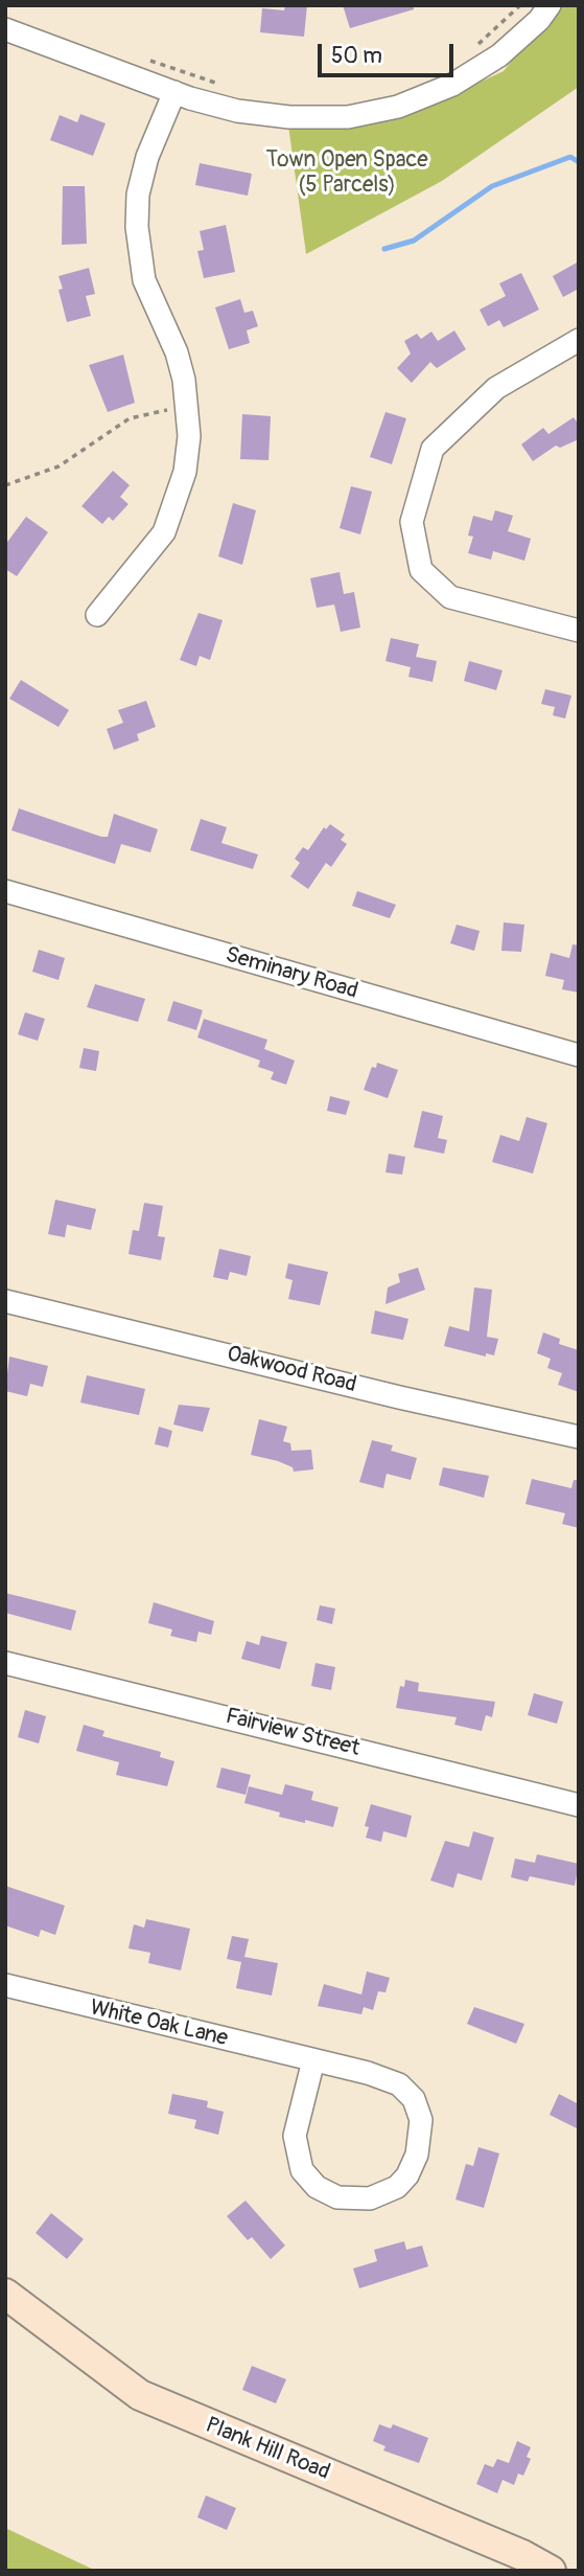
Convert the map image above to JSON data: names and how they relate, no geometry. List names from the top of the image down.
{
  "streets": {
    "street": [
      "Seminary Road",
      "Oakwood Road",
      "Fairview Street",
      "White Oak Lane",
      "Plank Hill Road"
    ]
  },
  "parks": ["Town Open Space (5 Parcels)"],
  "scale_bar": "50 m"
}
